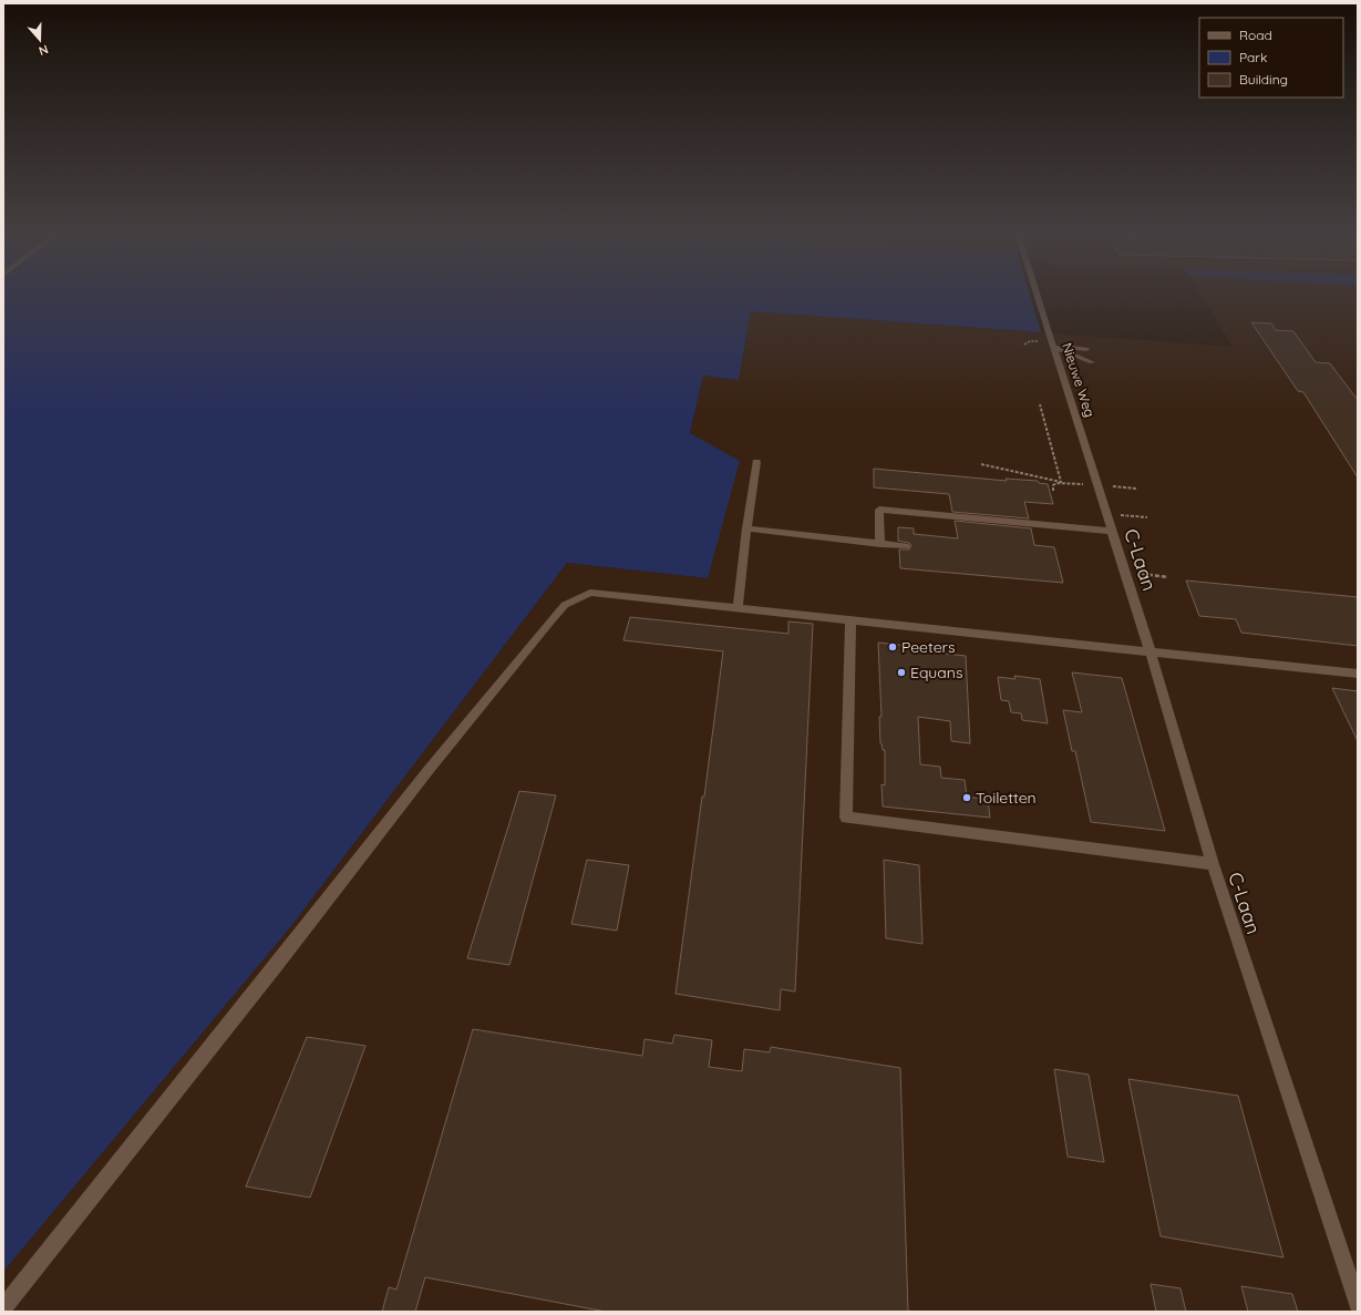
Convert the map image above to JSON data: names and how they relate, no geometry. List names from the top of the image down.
{
  "streets": {
    "street": ["Nieuwe Weg", "C-Laan"]
  },
  "crossings": [
    ["Nieuwe Weg", "C-Laan"]
  ],
  "places": ["Peeters", "Equans", "Toiletten"],
  "legend": ["Road", "Park", "Building"],
  "north": "bottom"
}
